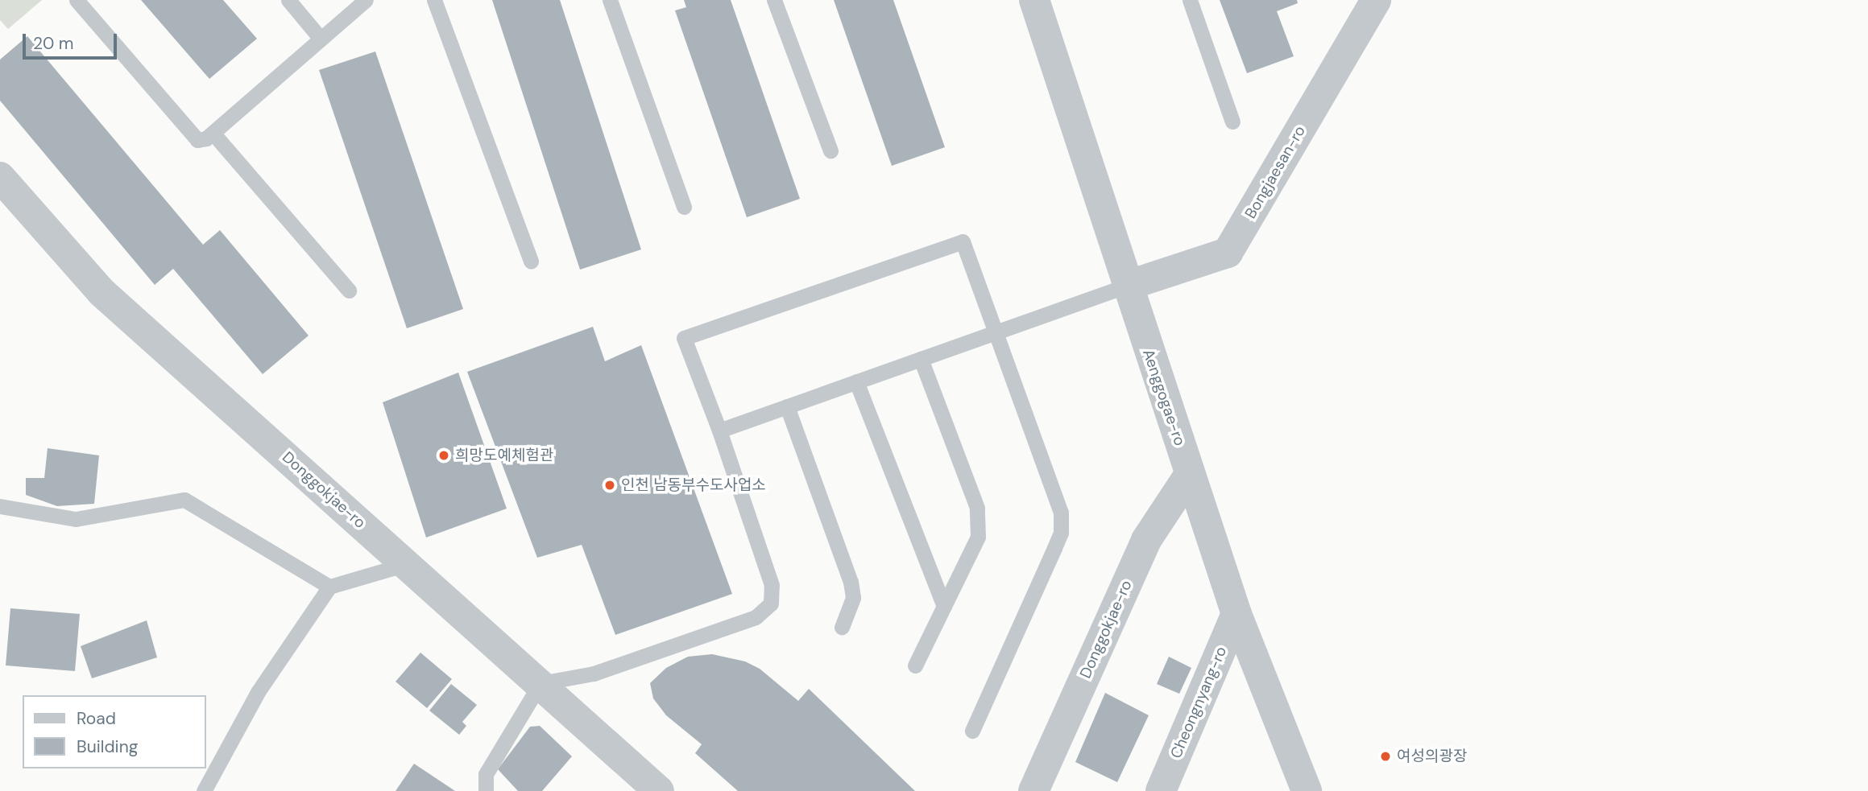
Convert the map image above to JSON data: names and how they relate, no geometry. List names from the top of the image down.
{
  "streets": {
    "street": [
      "Bongjaesan-ro",
      "Aenggogae-ro",
      "Donggokjae-ro",
      "Cheongnyang-ro"
    ]
  },
  "crossings": [
    ["Bongjaesan-ro", "Aenggogae-ro"],
    ["Aenggogae-ro", "Donggokjae-ro"],
    ["Aenggogae-ro", "Cheongnyang-ro"]
  ],
  "places": ["희망도예체험관", "인천 남동부수도사업소", "여성의광장"],
  "legend": ["Road", "Building"],
  "scale_bar": "20 m"
}
